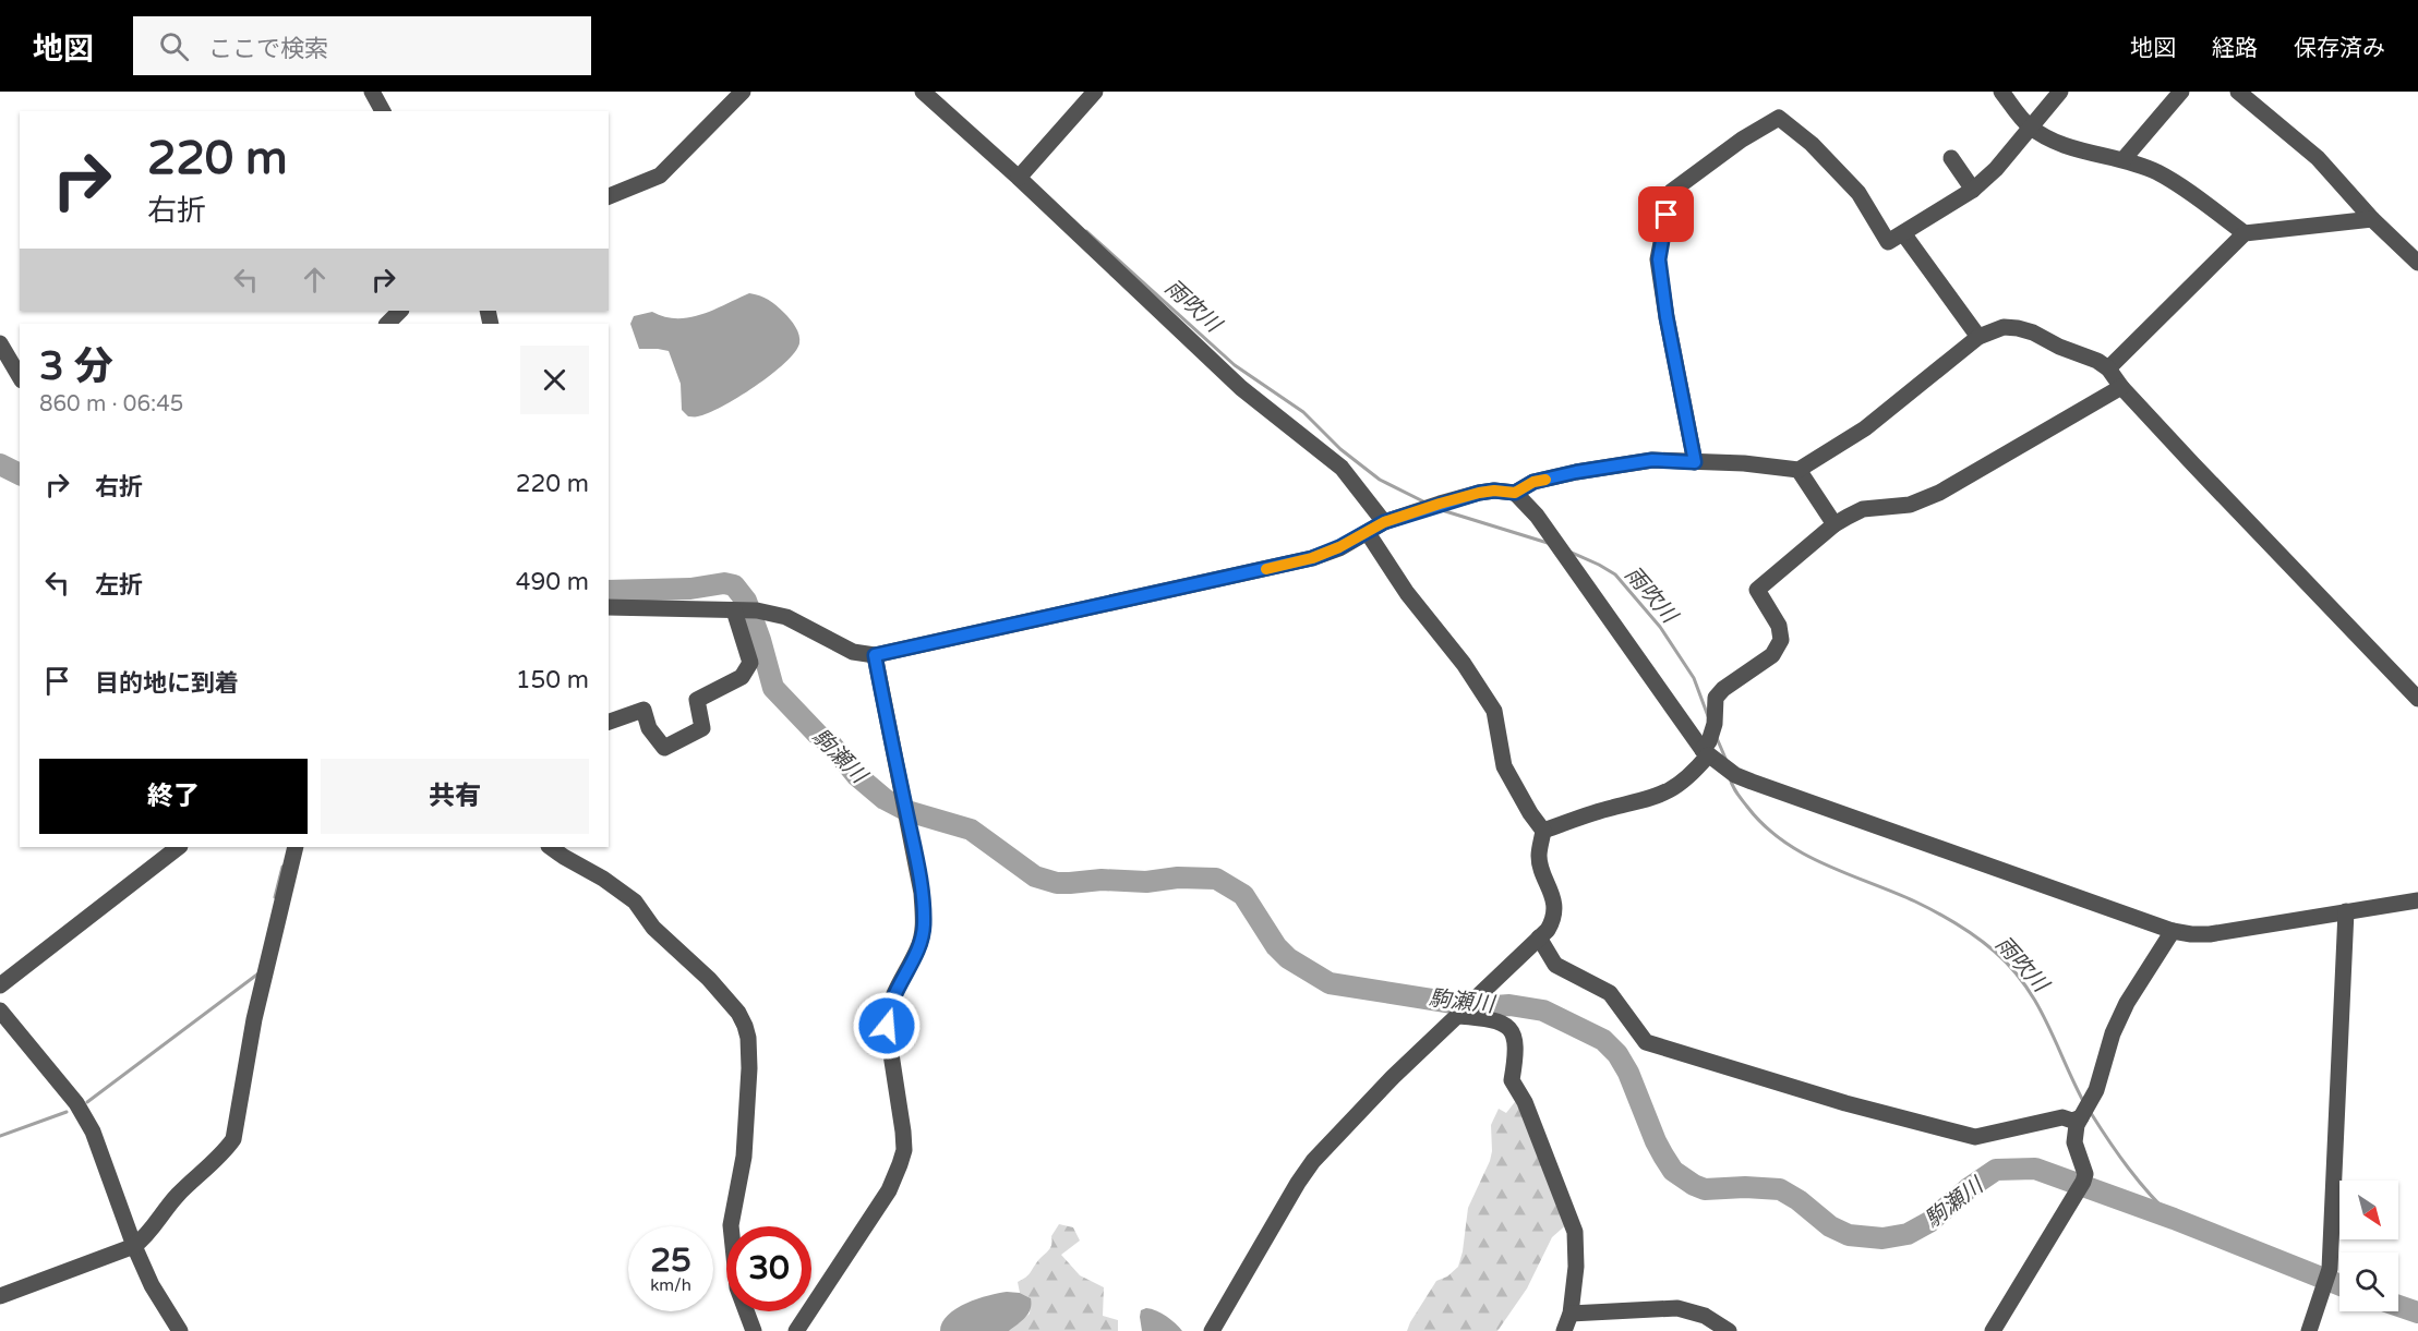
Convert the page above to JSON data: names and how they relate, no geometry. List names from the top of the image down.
{
  "water": ["雨吹川", "駒瀬川"],
  "north": "bottom right",
  "page": {
    "header": "地図",
    "search": "ここで検索",
    "nav": ["地図", "経路", "保存済み"],
    "turn": ["220 m", "右折"],
    "heading": ["3 分", "860 m · 06:45"],
    "list": [
      {
        "name": "右折",
        "value": "220 m"
      },
      {
        "name": "左折",
        "value": "490 m"
      },
      {
        "name": "目的地に到着",
        "value": "150 m"
      }
    ],
    "buttons": ["終了", "共有"],
    "speed": "25 km/h",
    "limit": "30"
  }
}
